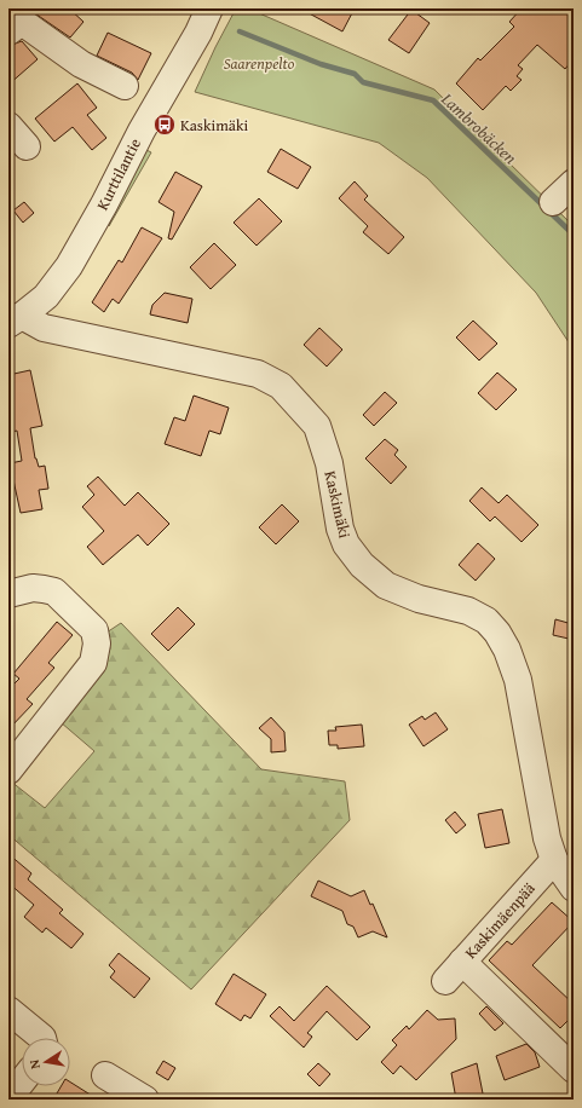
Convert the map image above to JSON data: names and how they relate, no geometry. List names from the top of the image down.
{
  "streets": {
    "street": ["Kurttilantie", "Kaskimäki", "Kaskimäenpää"]
  },
  "crossings": [
    ["Kurttilantie", "Kaskimäki"],
    ["Kaskimäki", "Kaskimäenpää"]
  ],
  "water": ["Lambrobäcken"],
  "parks": ["Saarenpelto"],
  "places": {
    "bus stop": ["Kaskimäki"]
  },
  "north": "left"
}
